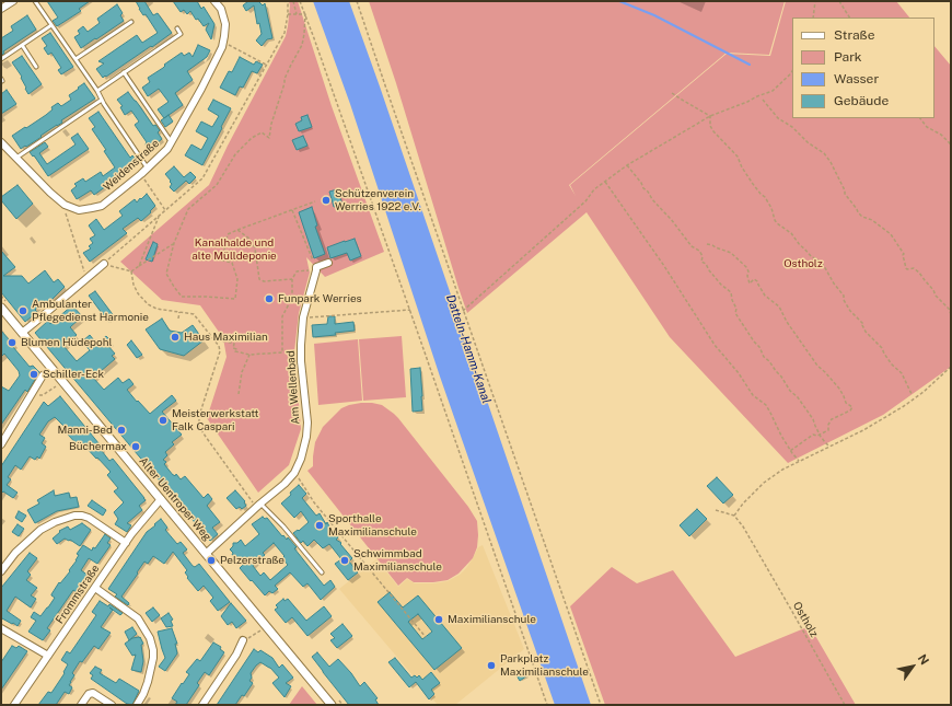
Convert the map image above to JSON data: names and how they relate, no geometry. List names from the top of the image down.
{
  "streets": {
    "street": [
      "Weidenstraße",
      "Am Wellenbad",
      "Alter Uentroper Weg",
      "Frommstraße"
    ],
    "path": ["Ostholz"]
  },
  "crossings": [
    ["Am Wellenbad", "Alter Uentroper Weg"],
    ["Alter Uentroper Weg", "Frommstraße"]
  ],
  "water": ["Datteln-Hamm-Kanal"],
  "parks": ["Kanalhalde und alte Mülldeponie", "Ostholz"],
  "places": [
    "Schützenverein Werries 1922 e.V.",
    "Funpark Werries",
    "Ambulanter Pflegedienst Harmonie",
    "Haus Maximilian",
    "Blumen Hüdepohl",
    "Schiller-Eck",
    "Meisterwerkstatt Falk Caspari",
    "Manni-Bed",
    "Büchermax",
    "Sporthalle Maximilianschule",
    "Pelzerstraße",
    "Schwimmbad Maximilianschule",
    "Maximilianschule",
    "Parkplatz Maximilianschule"
  ],
  "legend": [
    "Straße",
    "Park",
    "Wasser",
    "Gebäude"
  ],
  "north": "top right"
}
